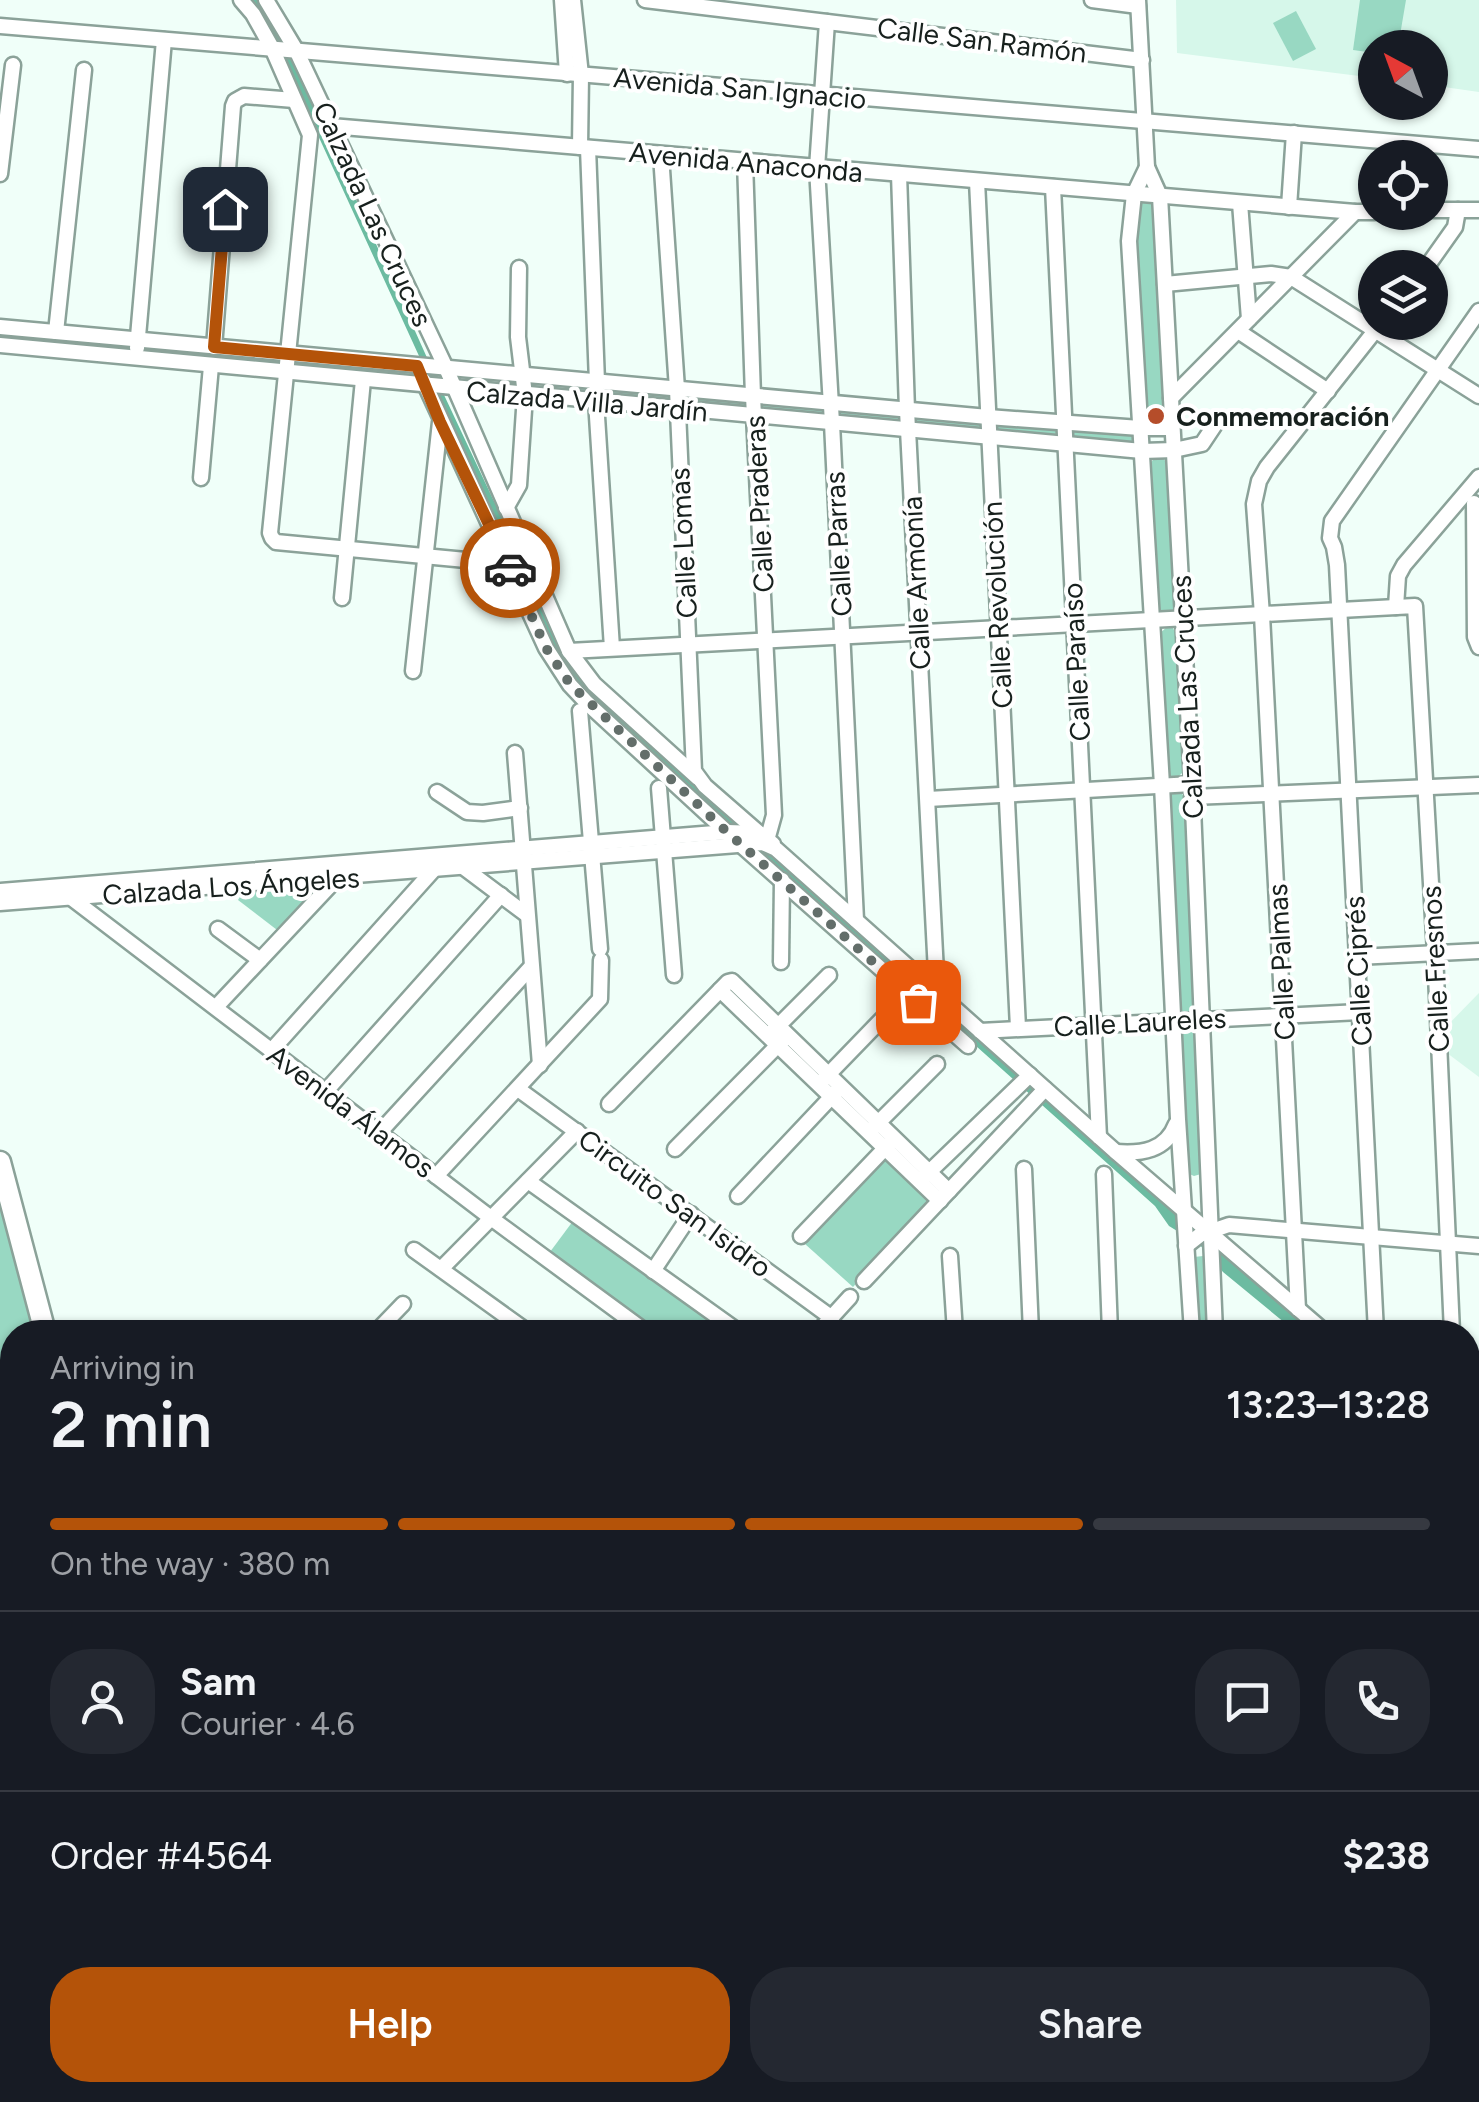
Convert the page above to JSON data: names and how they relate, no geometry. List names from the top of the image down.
{
  "streets": {
    "street": [
      "Calle San Ramón",
      "Avenida San Ignacio",
      "Avenida Anaconda",
      "Calzada Las Cruces",
      "Calzada Villa Jardín",
      "Calle Praderas",
      "Calle Lomas",
      "Calle Parras",
      "Calle Armonía",
      "Calle Revolución",
      "Calle Paraíso",
      "Calzada Los Ángeles",
      "Calle Palmas",
      "Calle Fresnos",
      "Calle Ciprés",
      "Calle Laureles",
      "Avenida Álamos",
      "Circuito San Isidro"
    ]
  },
  "crossings": [
    ["Calle San Ramón", "Calzada Las Cruces"],
    ["Calle San Ramón", "Calle Parras"],
    ["Avenida San Ignacio", "Calzada Las Cruces"],
    ["Avenida San Ignacio", "Calle Parras"],
    ["Avenida Anaconda", "Calzada Las Cruces"],
    ["Avenida Anaconda", "Calle Praderas"],
    ["Avenida Anaconda", "Calle Lomas"],
    ["Avenida Anaconda", "Calle Parras"],
    ["Avenida Anaconda", "Calle Armonía"],
    ["Avenida Anaconda", "Calle Revolución"],
    ["Avenida Anaconda", "Calle Paraíso"],
    ["Calzada Las Cruces", "Calzada Villa Jardín"],
    ["Calzada Las Cruces", "Calle Praderas"],
    ["Calzada Las Cruces", "Calle Lomas"],
    ["Calzada Las Cruces", "Calle Parras"],
    ["Calzada Las Cruces", "Calle Armonía"],
    ["Calzada Las Cruces", "Calle Paraíso"],
    ["Calzada Las Cruces", "Calzada Los Ángeles"],
    ["Calzada Las Cruces", "Calle Palmas"],
    ["Calzada Las Cruces", "Calle Laureles"],
    ["Calzada Villa Jardín", "Calle Praderas"],
    ["Calzada Villa Jardín", "Calle Lomas"],
    ["Calzada Villa Jardín", "Calle Parras"],
    ["Calzada Villa Jardín", "Calle Armonía"],
    ["Calzada Villa Jardín", "Calle Revolución"],
    ["Calzada Villa Jardín", "Calle Paraíso"],
    ["Calle Praderas", "Calzada Los Ángeles"],
    ["Calle Revolución", "Calle Laureles"],
    ["Calle Paraíso", "Calle Laureles"],
    ["Calzada Los Ángeles", "Avenida Álamos"],
    ["Calle Palmas", "Calle Laureles"],
    ["Calle Ciprés", "Calle Laureles"]
  ],
  "places": ["Conmemoración"],
  "north": "top left",
  "page": {
    "heading": ["2 min", "Arriving in", "13:23–13:28"],
    "panel": [
      "Sam",
      "Courier · 4.6",
      "Order #4564",
      "$238"
    ],
    "bar": "On the way · 380 m",
    "buttons": ["Help", "Share"]
  }
}
